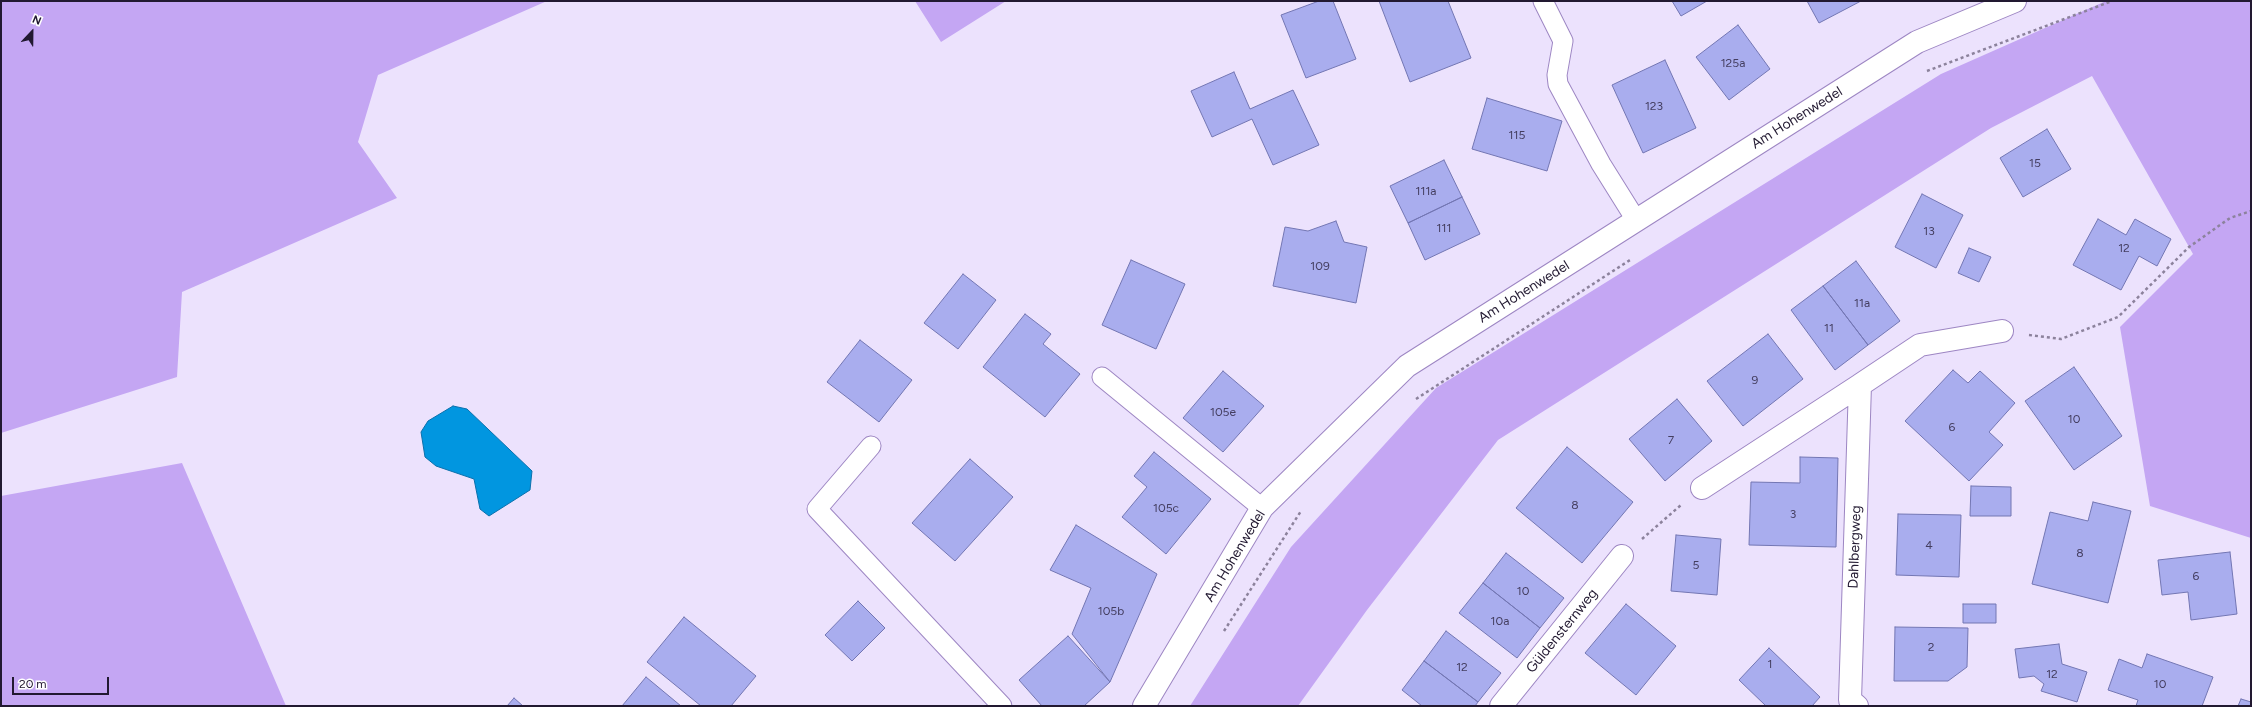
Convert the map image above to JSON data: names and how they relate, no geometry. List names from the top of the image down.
{
  "streets": {
    "street": ["Am Hohenwedel", "Dahlbergweg", "Güldensternweg"]
  },
  "house_numbers": [
    "125a",
    "123",
    "115",
    "15",
    "111a",
    "111",
    "13",
    "12",
    "109",
    "11a",
    "11",
    "9",
    "105e",
    "10",
    "6",
    "7",
    "8",
    "105c",
    "3",
    "4",
    "8",
    "5",
    "6",
    "10",
    "105b",
    "10a",
    "2",
    "1",
    "12",
    "12",
    "10"
  ],
  "scale_bar": "20 m",
  "north": "top"
}
